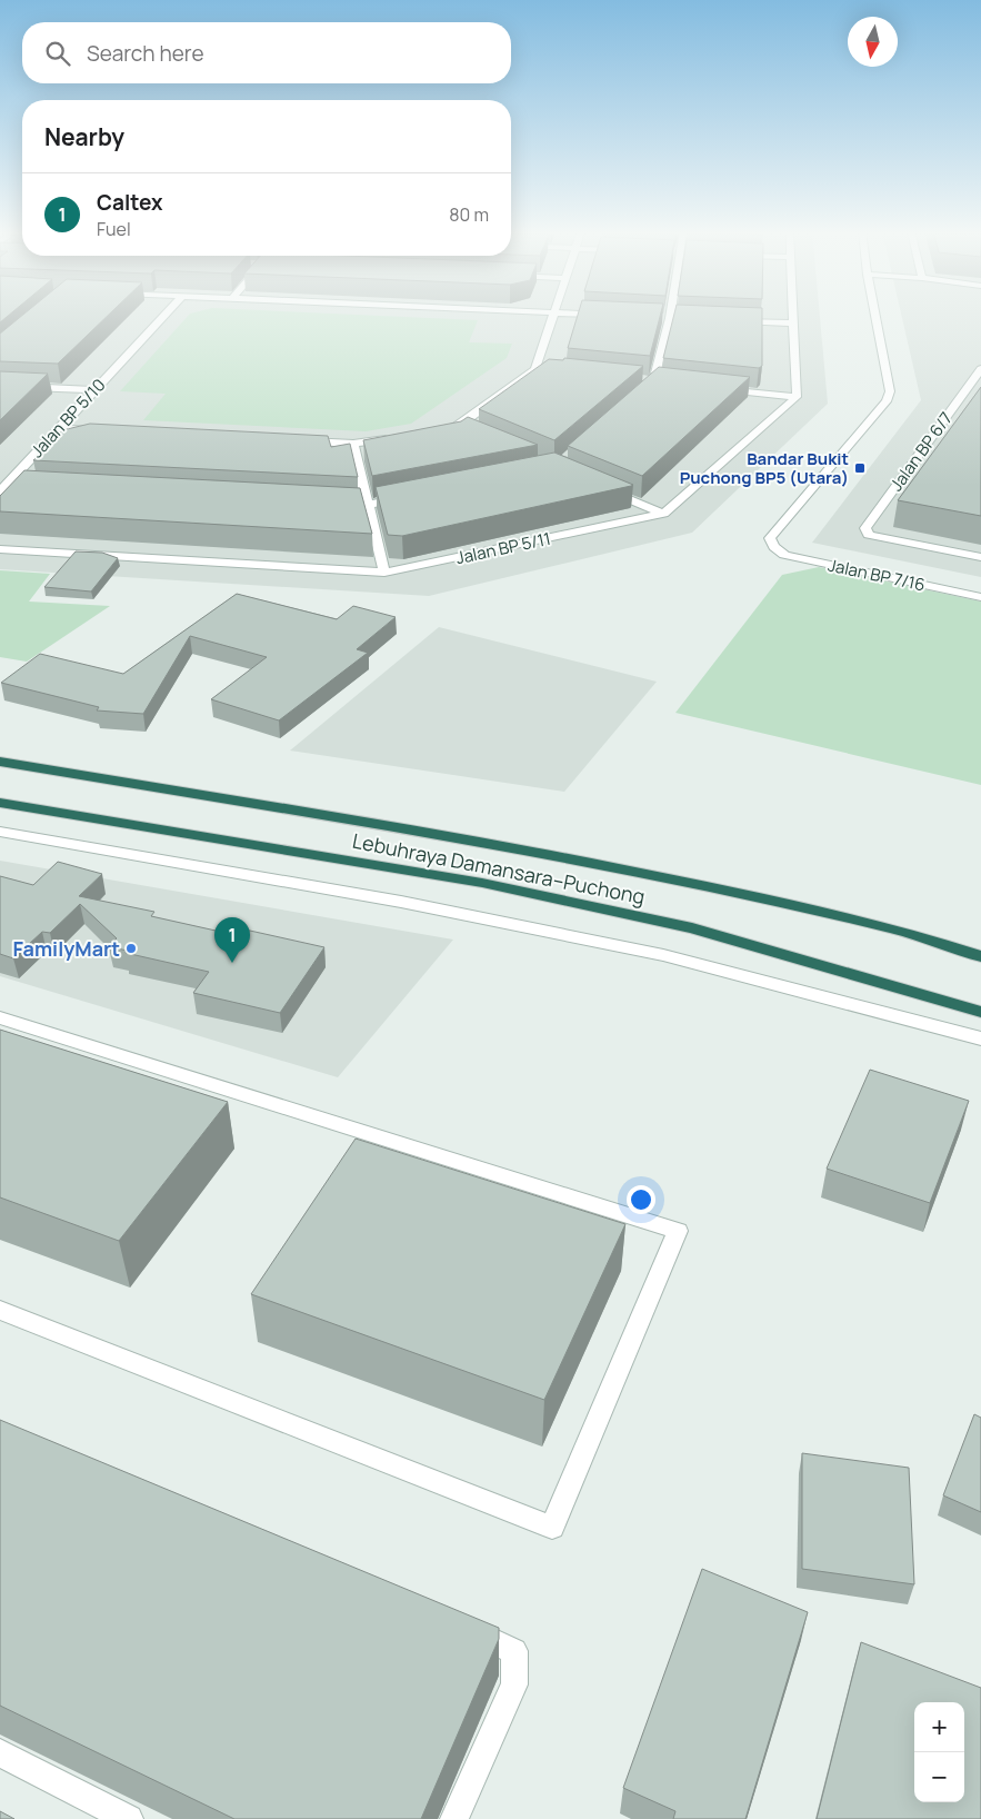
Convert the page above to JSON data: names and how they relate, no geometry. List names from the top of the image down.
{
  "streets": {
    "highway": ["Lebuhraya Damansara–Puchong"],
    "street": [
      "Jalan BP 5/10",
      "Jalan BP 6/7",
      "Jalan BP 5/11",
      "Jalan BP 7/16"
    ]
  },
  "places": {
    "transit": ["Bandar Bukit Puchong BP5 (Utara)"],
    "other": ["FamilyMart"]
  },
  "north": "bottom",
  "page": {
    "search": "Search here",
    "heading": "Nearby",
    "list": [
      {
        "mark": "1",
        "name": "Caltex",
        "note": "Fuel",
        "value": "80 m"
      }
    ],
    "pins": "1",
    "map_buttons": ["+", "−"]
  }
}
